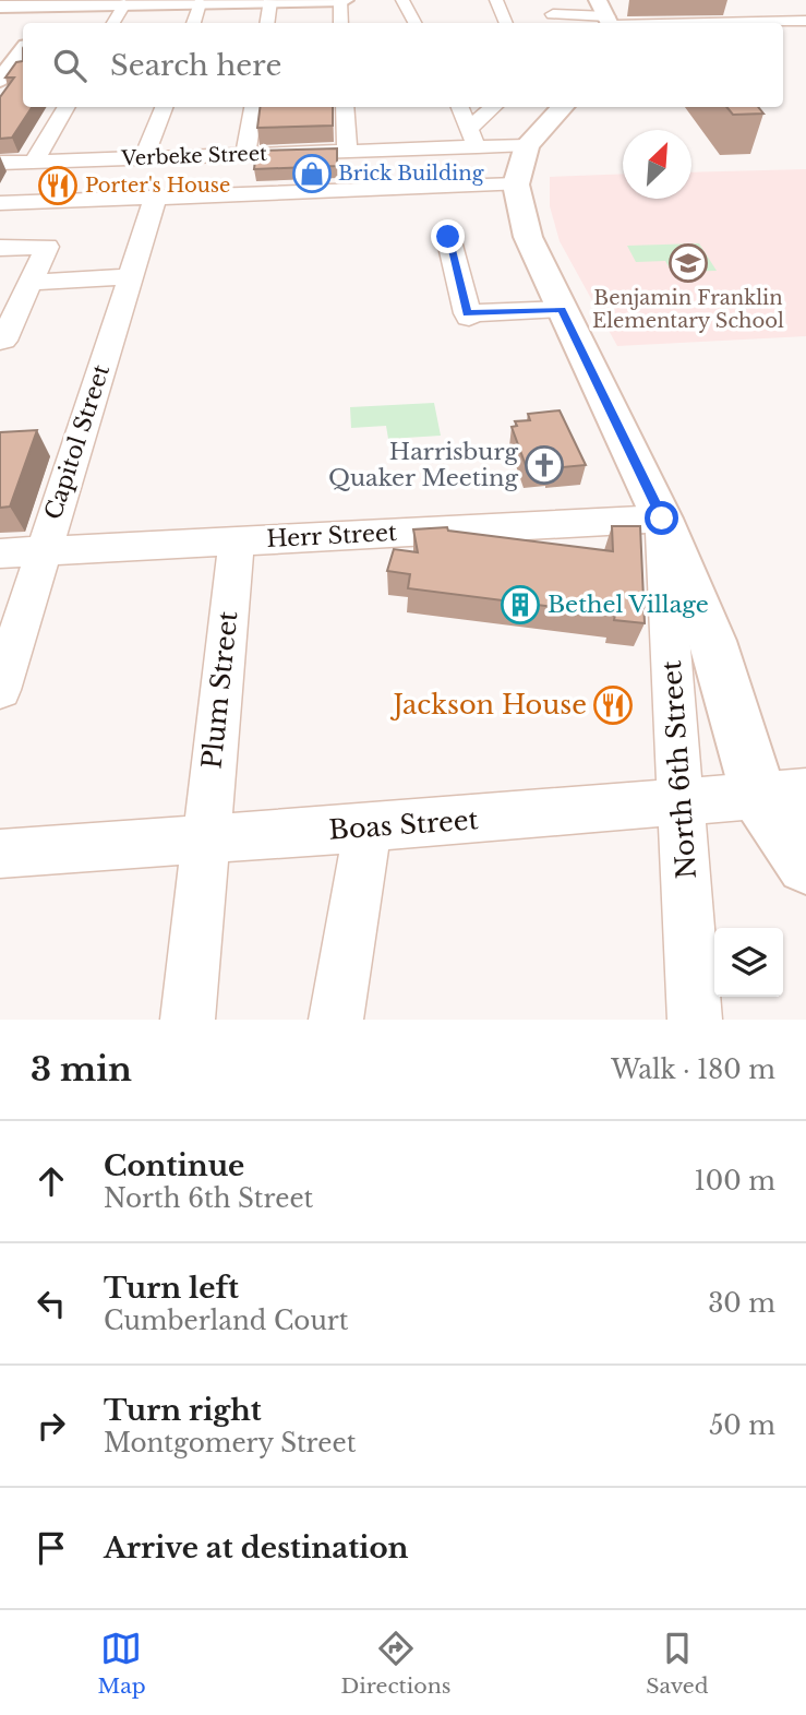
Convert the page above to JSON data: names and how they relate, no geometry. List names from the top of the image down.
{
  "streets": {
    "main road": ["North 6th Street"],
    "street": [
      "Verbeke Street",
      "Capitol Street",
      "Herr Street",
      "Plum Street",
      "Boas Street"
    ]
  },
  "crossings": [
    ["Verbeke Street", "Capitol Street"],
    ["Verbeke Street", "North 6th Street"],
    ["Capitol Street", "Herr Street"],
    ["Herr Street", "Plum Street"],
    ["Herr Street", "North 6th Street"],
    ["Plum Street", "Boas Street"],
    ["North 6th Street", "Boas Street"]
  ],
  "places": {
    "shop": ["Brick Building"],
    "restaurant": ["Porter's House", "Jackson House"],
    "school or university": ["Benjamin Franklin Elementary School"],
    "church": ["Harrisburg Quaker Meeting"],
    "building": ["Bethel Village"]
  },
  "north": "top right",
  "page": {
    "search": "Search here",
    "heading": ["3 min", "Walk · 180 m"],
    "list": [
      ["Continue", "North 6th Street", "100 m"],
      ["Turn left", "Cumberland Court", "30 m"],
      ["Turn right", "Montgomery Street", "50 m"],
      "Arrive at destination"
    ],
    "nav": ["Map", "Directions", "Saved"]
  }
}
